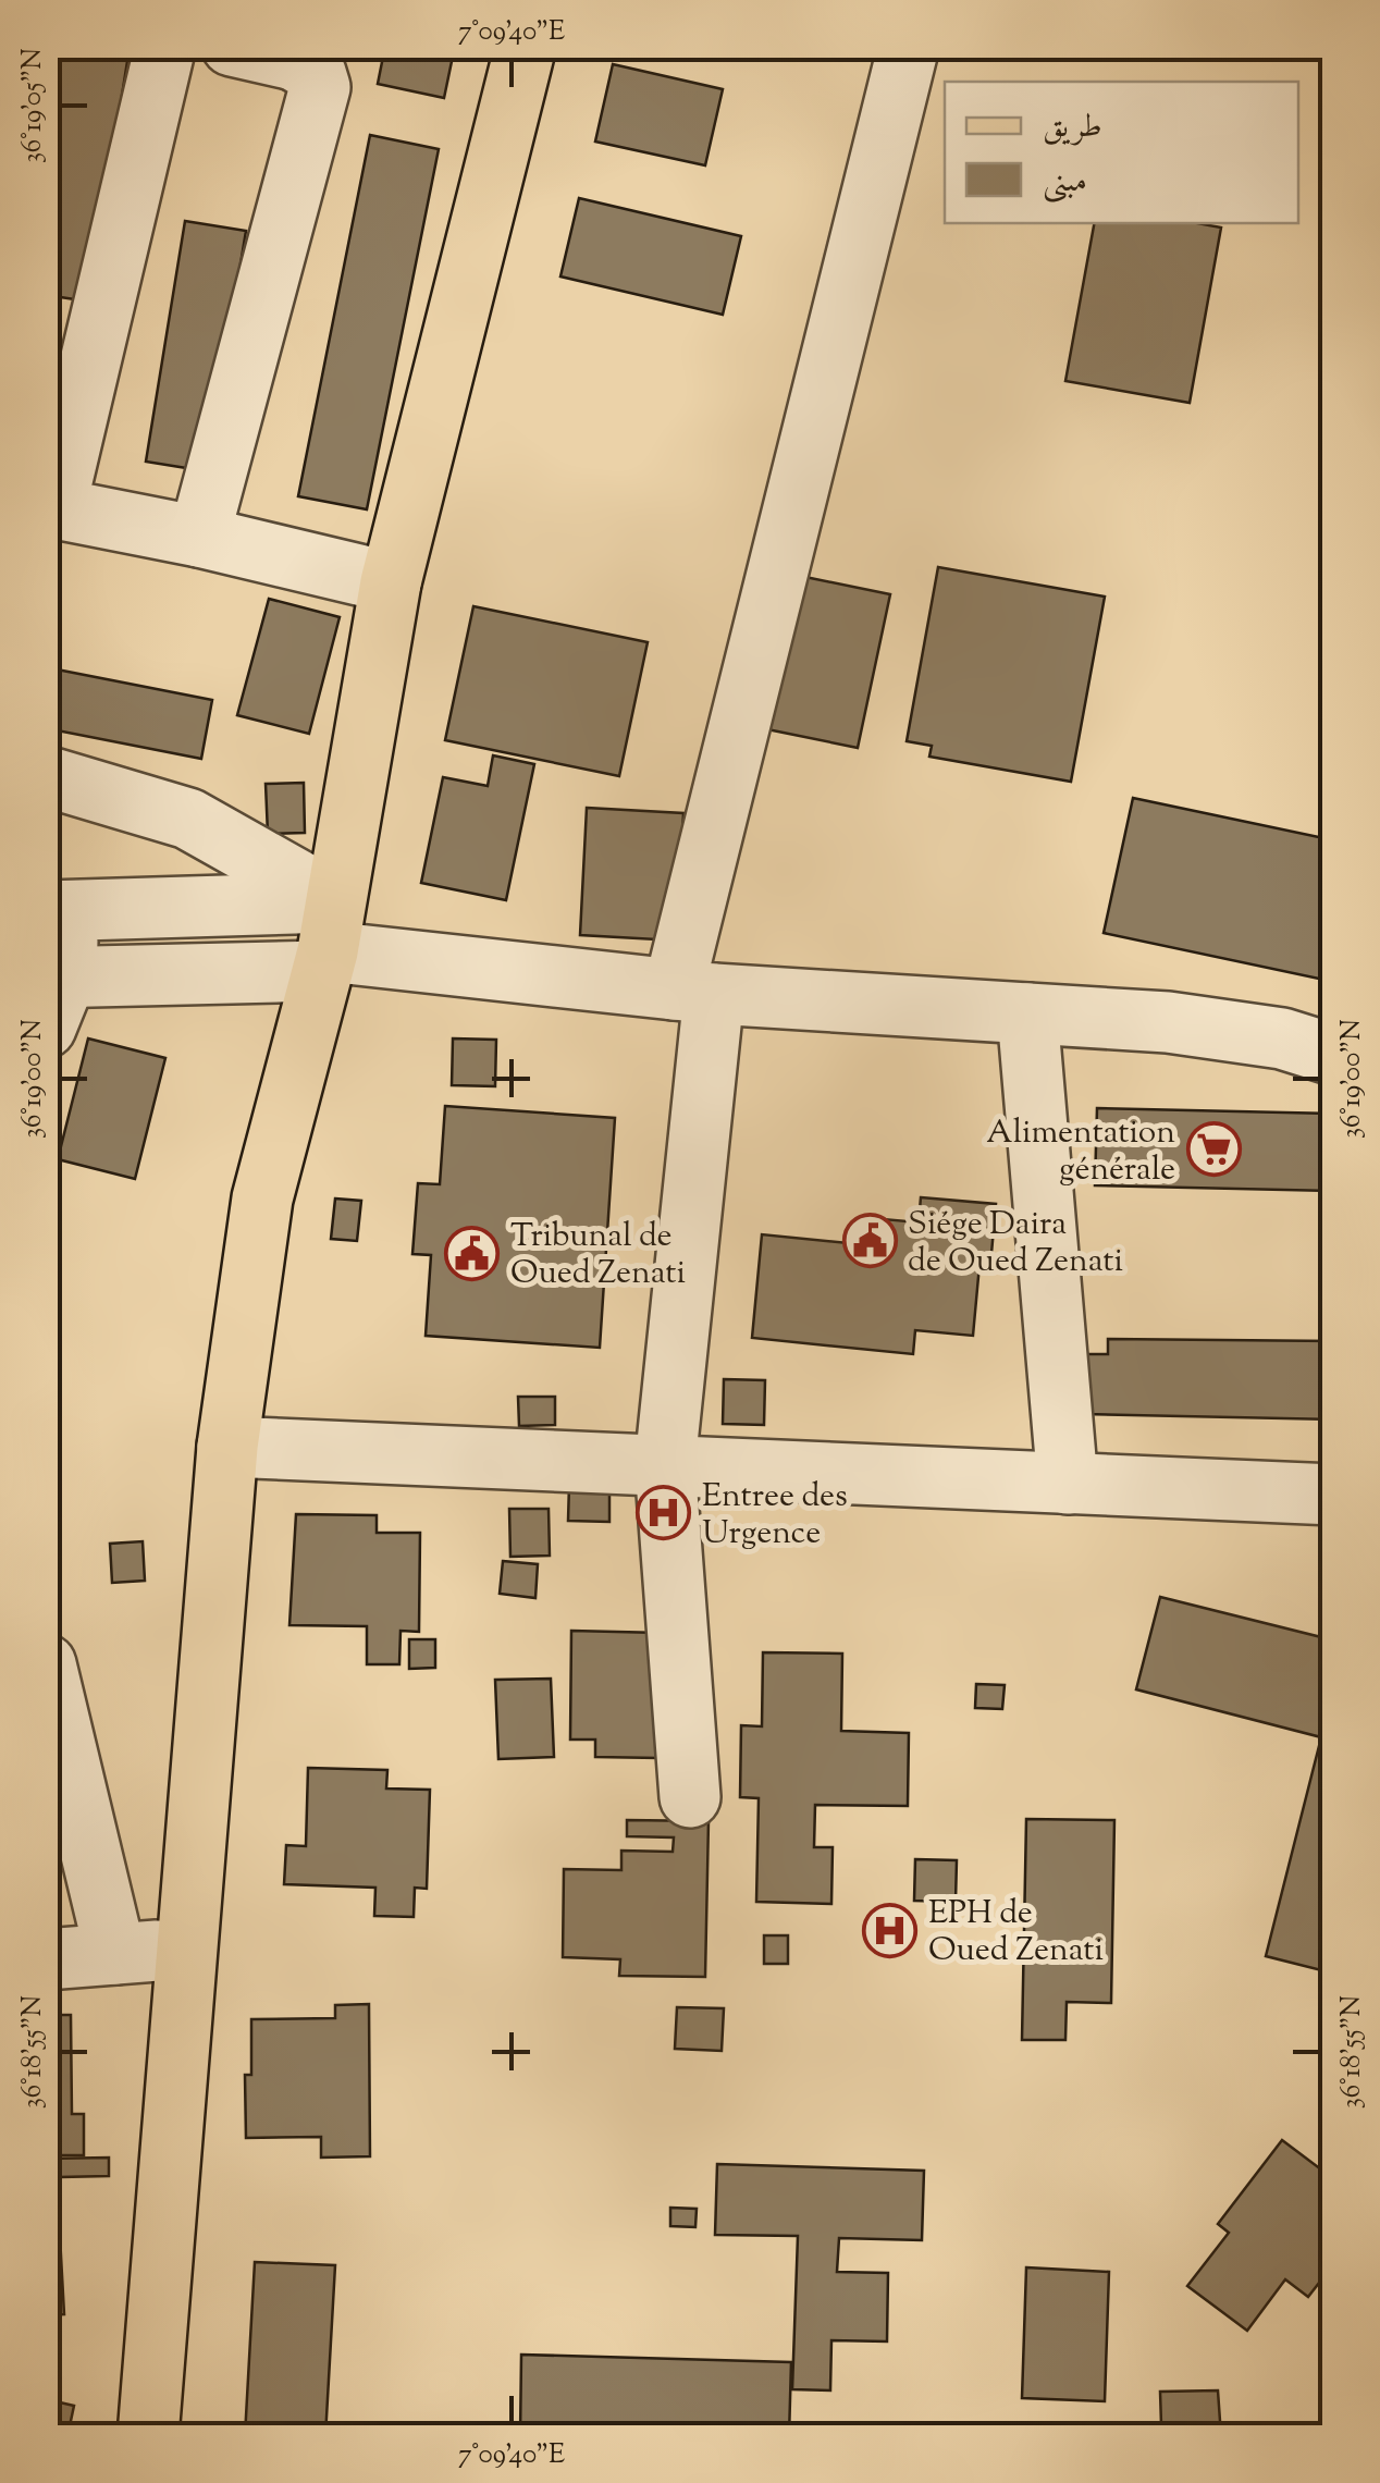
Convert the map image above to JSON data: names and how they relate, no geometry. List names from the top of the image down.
{
  "places": {
    "supermarket": ["Alimentation générale"],
    "public building": ["Siége Daira de Oued Zenati", "Tribunal de Oued Zenati"],
    "hospital": ["Entree des Urgence", "EPH de Oued Zenati"]
  },
  "legend": ["طريق", "مبنى"],
  "coordinates": [
    "7°09'40\"E",
    "36°19'05\"N",
    "36°19'00\"N",
    "36°18'55\"N"
  ]
}
